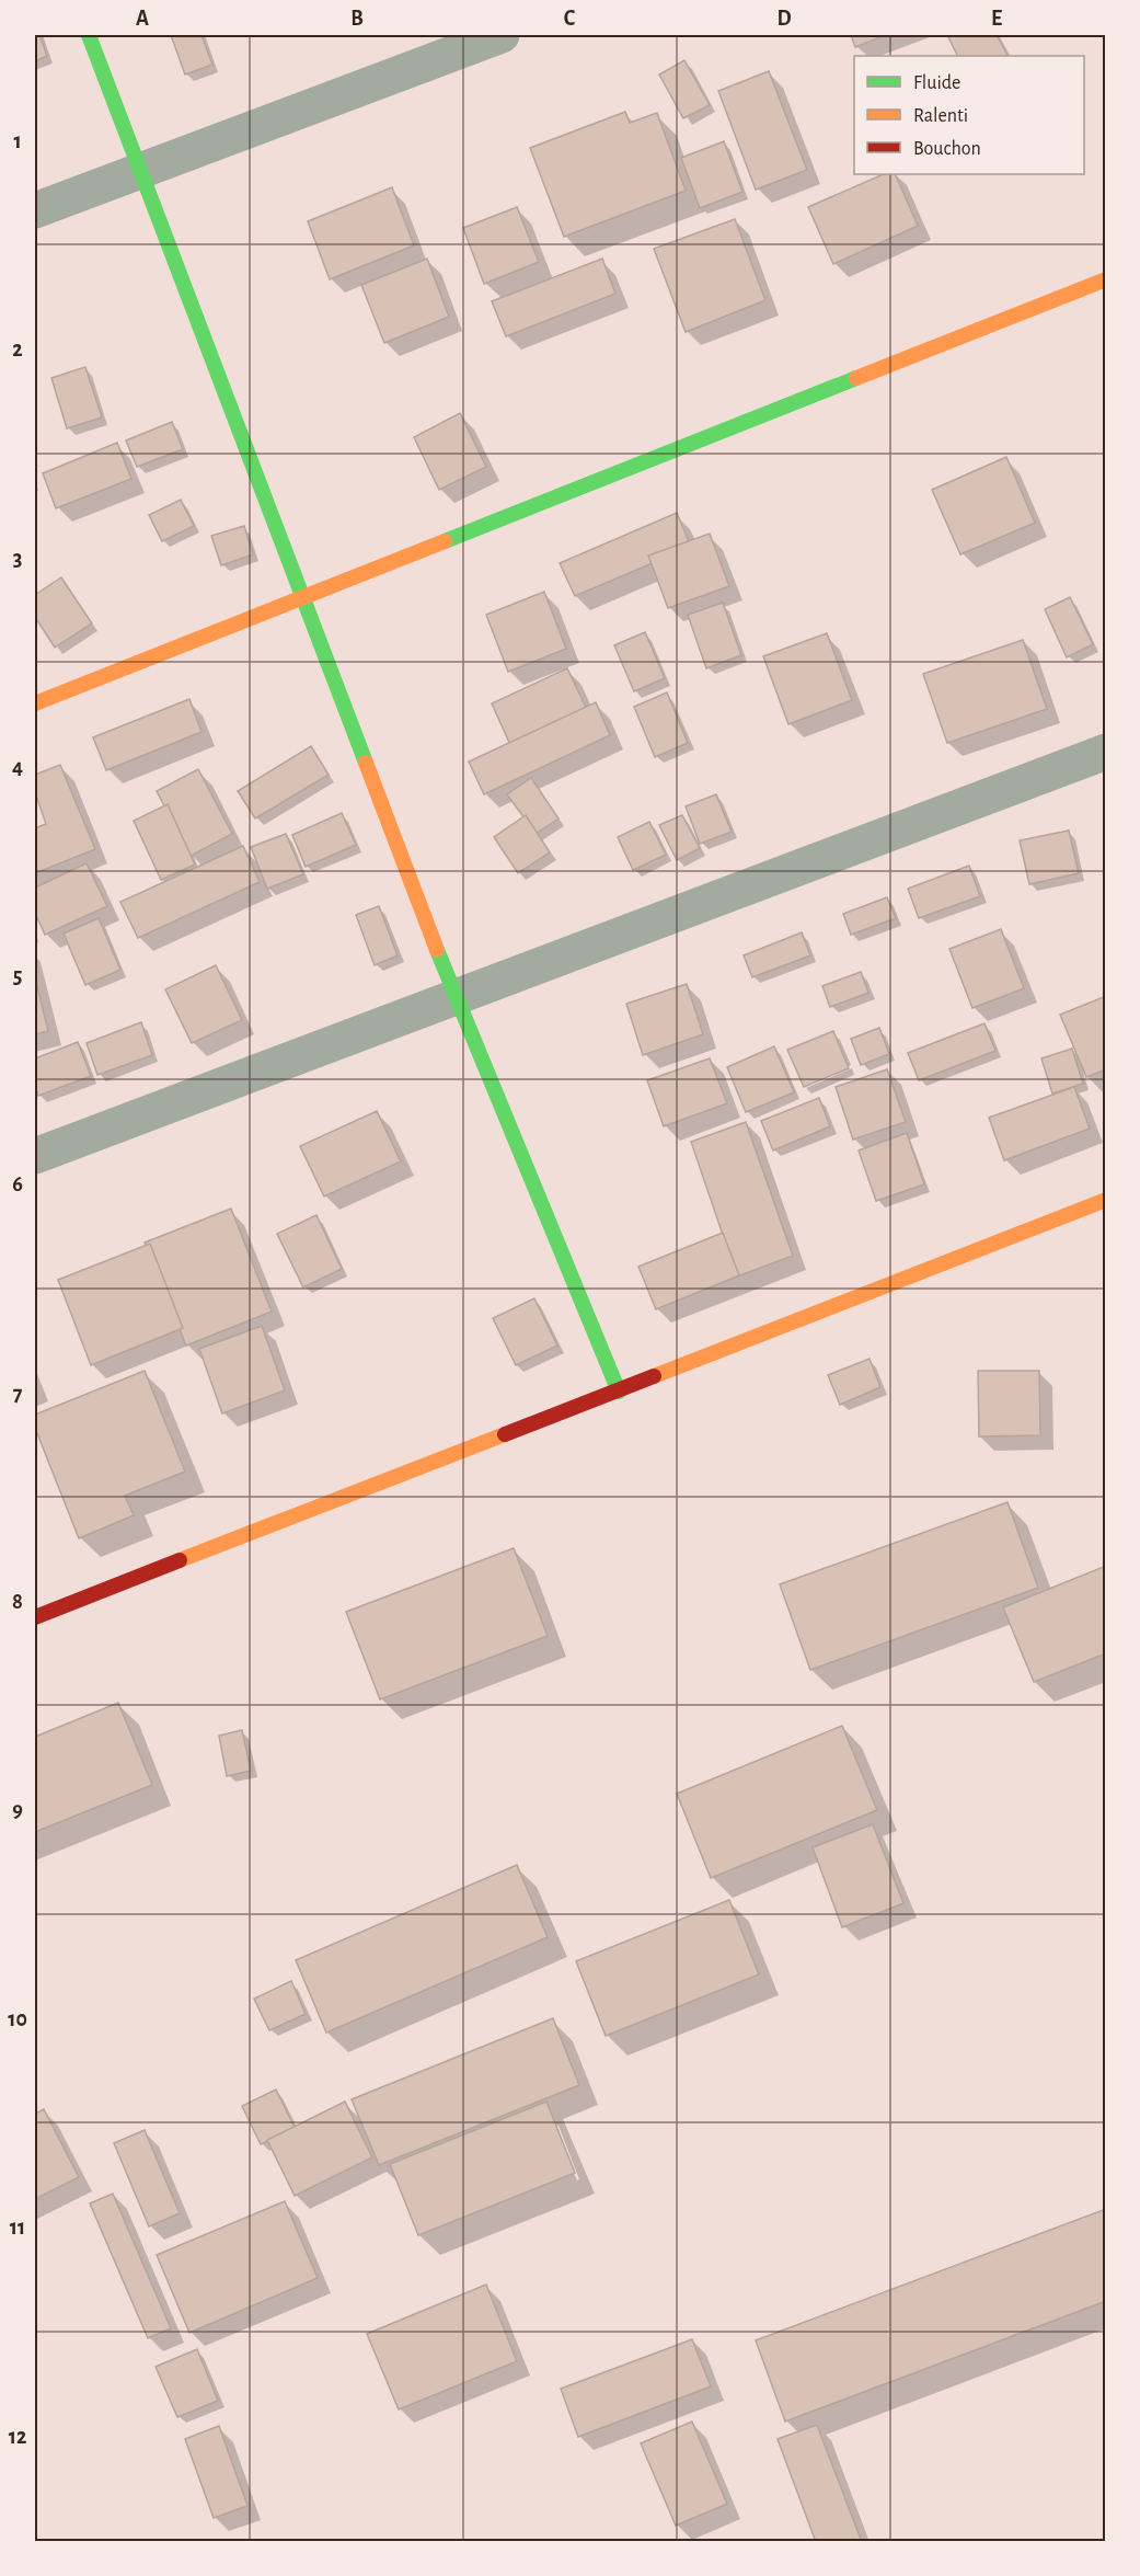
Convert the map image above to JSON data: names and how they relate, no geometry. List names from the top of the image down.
{
  "legend": ["Fluide", "Ralenti", "Bouchon"],
  "grid": {
    "columns": [
      "A",
      "B",
      "C",
      "D",
      "E"
    ],
    "rows": [
      "1",
      "2",
      "3",
      "4",
      "5",
      "6",
      "7",
      "8",
      "9",
      "10",
      "11",
      "12"
    ]
  }
}
